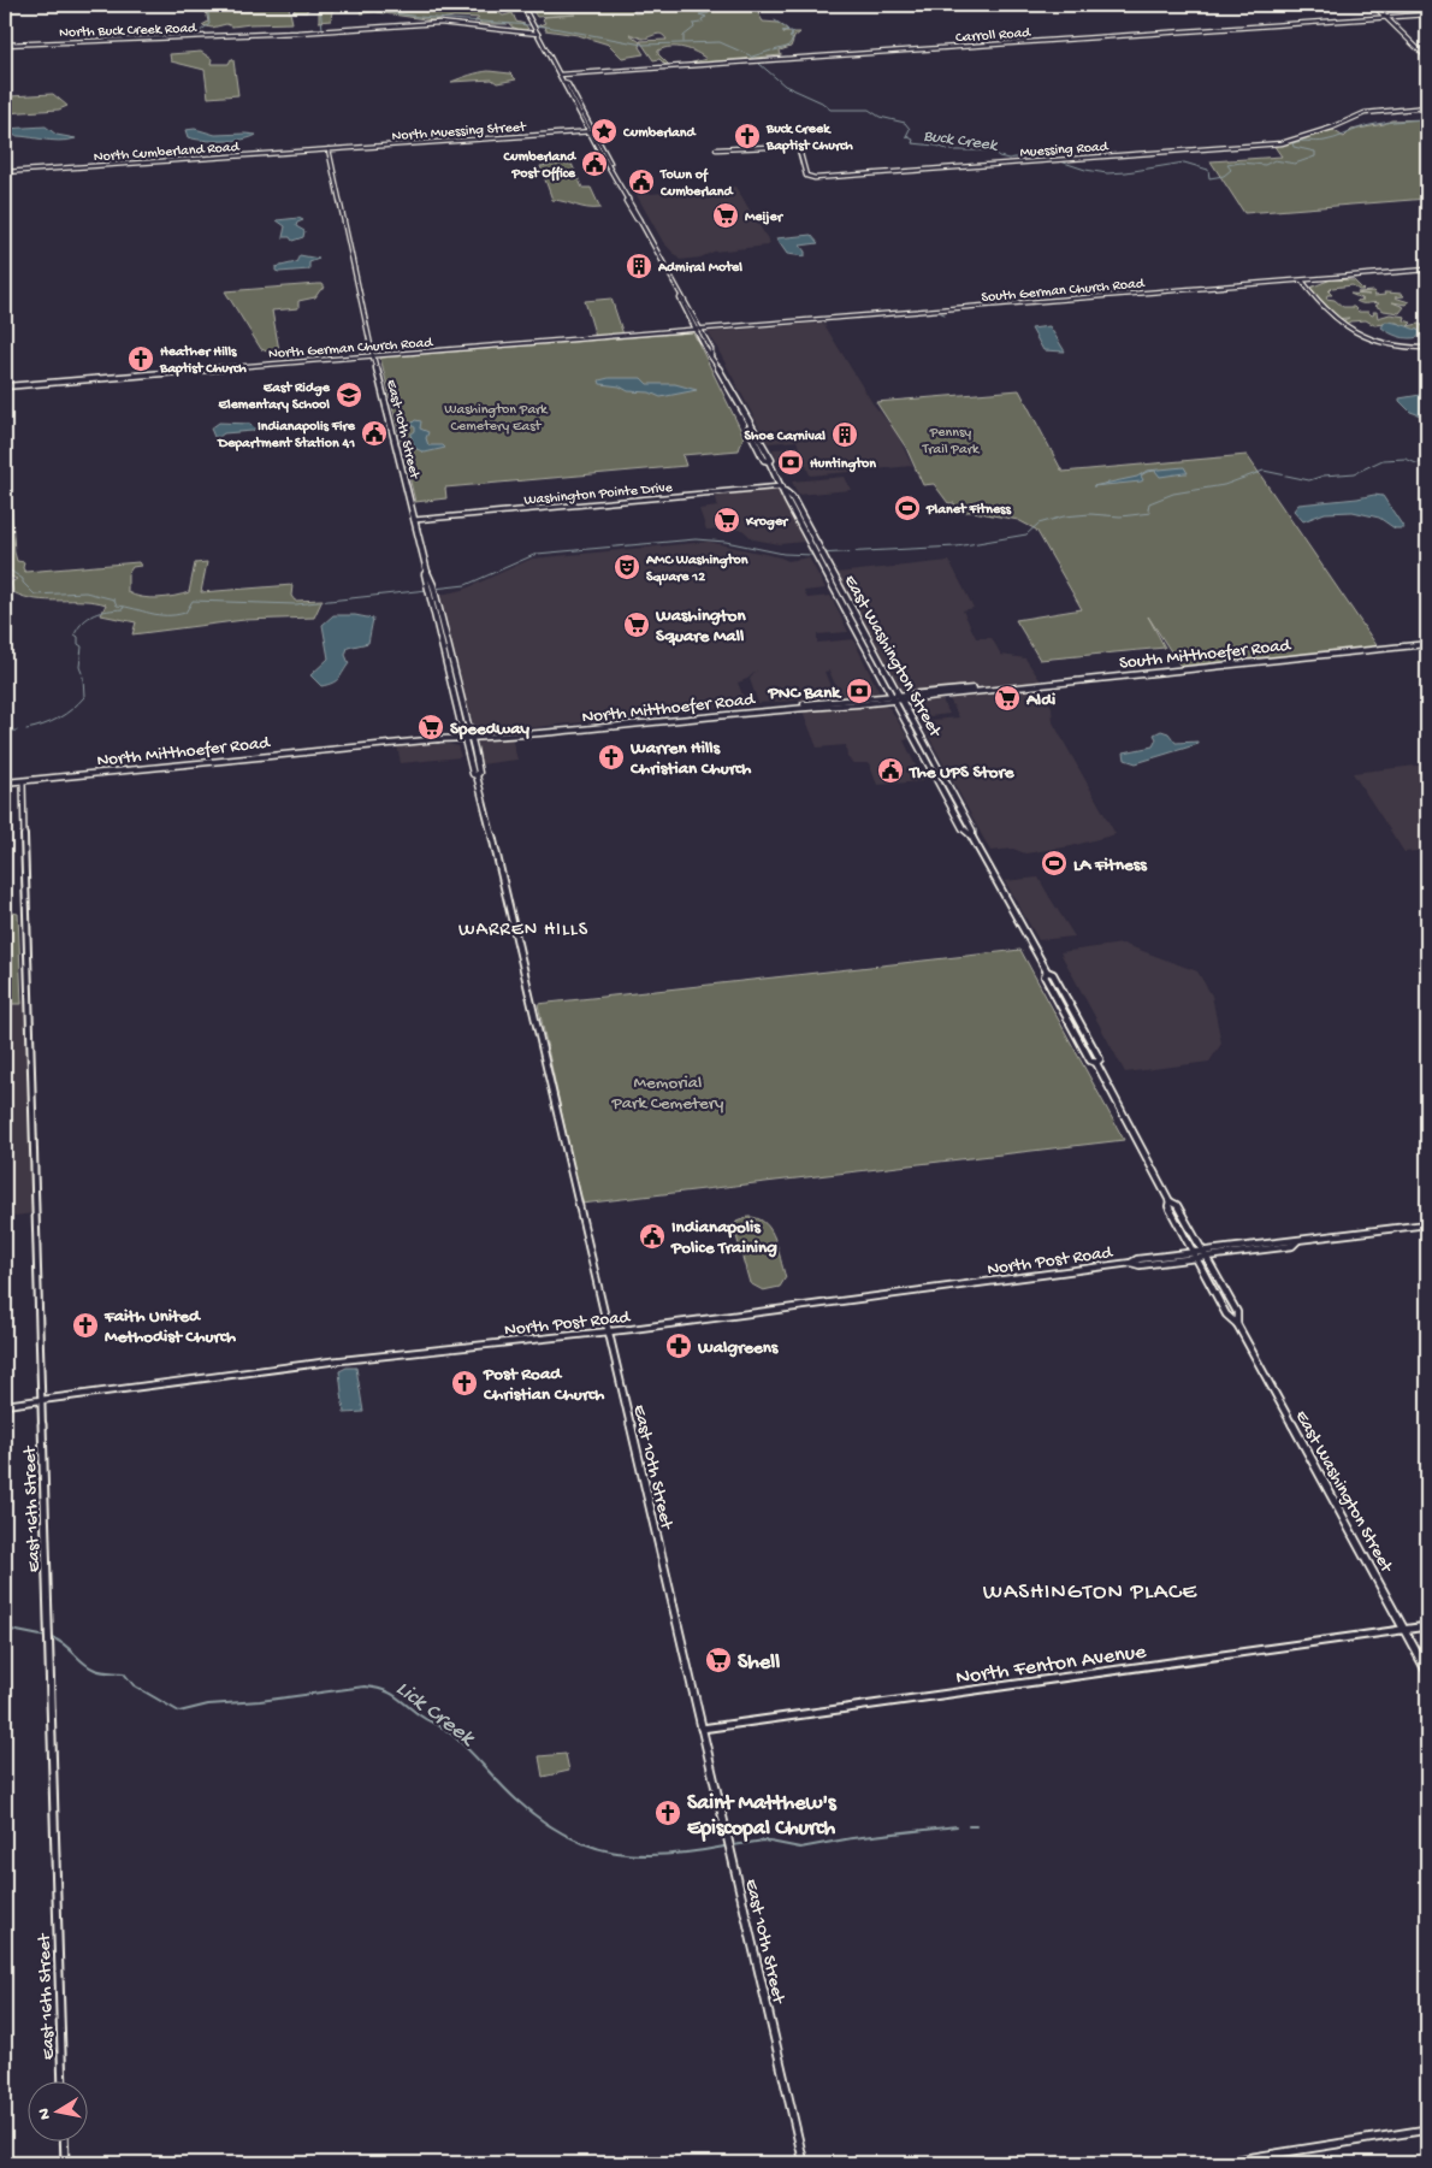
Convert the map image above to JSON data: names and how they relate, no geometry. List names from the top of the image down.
{
  "streets": {
    "main road": [
      "South German Church Road",
      "North German Church Road",
      "East 10th Street",
      "South Mitthoefer Road",
      "East Washington Street",
      "North Mitthoefer Road",
      "North Post Road"
    ],
    "street": [
      "North Buck Creek Road",
      "Carroll Road",
      "North Muessing Street",
      "Muessing Road",
      "North Cumberland Road",
      "Washington Pointe Drive",
      "East 16th Street",
      "North Fenton Avenue"
    ]
  },
  "crossings": [
    ["North Buck Creek Road", "East Washington Street"],
    ["Carroll Road", "East Washington Street"],
    ["North Muessing Street", "North Cumberland Road"],
    ["North Muessing Street", "East 10th Street"],
    ["North Muessing Street", "East Washington Street"],
    ["North Cumberland Road", "East 10th Street"],
    ["South German Church Road", "North German Church Road"],
    ["South German Church Road", "East Washington Street"],
    ["North German Church Road", "East 10th Street"],
    ["North German Church Road", "East Washington Street"],
    ["East 10th Street", "Washington Pointe Drive"],
    ["East 10th Street", "North Mitthoefer Road"],
    ["East 10th Street", "North Post Road"],
    ["East 10th Street", "North Fenton Avenue"],
    ["Washington Pointe Drive", "East Washington Street"],
    ["South Mitthoefer Road", "East Washington Street"],
    ["South Mitthoefer Road", "North Mitthoefer Road"],
    ["East Washington Street", "North Mitthoefer Road"],
    ["East Washington Street", "North Post Road"],
    ["East Washington Street", "North Fenton Avenue"],
    ["North Mitthoefer Road", "East 16th Street"],
    ["North Post Road", "East 16th Street"]
  ],
  "districts": ["WARREN HILLS", "WASHINGTON PLACE"],
  "water": ["Buck Creek", "Lick Creek"],
  "parks": ["Washington Park Cemetery East", "Pennsy Trail Park", "Memorial Park Cemetery"],
  "places": {
    "place": ["Cumberland"],
    "church": [
      "Buck Creek Baptist Church",
      "Heather Hills Baptist Church",
      "Warren Hills Christian Church",
      "Faith United Methodist Church",
      "Post Road Christian Church",
      "Saint Matthew's Episcopal Church"
    ],
    "public building": [
      "Cumberland Post Office",
      "Town of Cumberland",
      "Indianapolis Fire Department Station 41",
      "The UPS Store",
      "Indianapolis Police Training"
    ],
    "supermarket": [
      "Meijer",
      "Kroger",
      "Washington Square Mall",
      "Aldi",
      "Speedway",
      "Shell"
    ],
    "building": ["Admiral Motel", "Shoe Carnival"],
    "school or university": ["East Ridge Elementary School"],
    "bank": ["Huntington", "PNC Bank"],
    "sports": ["Planet Fitness", "LA Fitness"],
    "theatre": ["AMC Washington Square 12"],
    "pharmacy": ["Walgreens"]
  },
  "north": "left"
}
